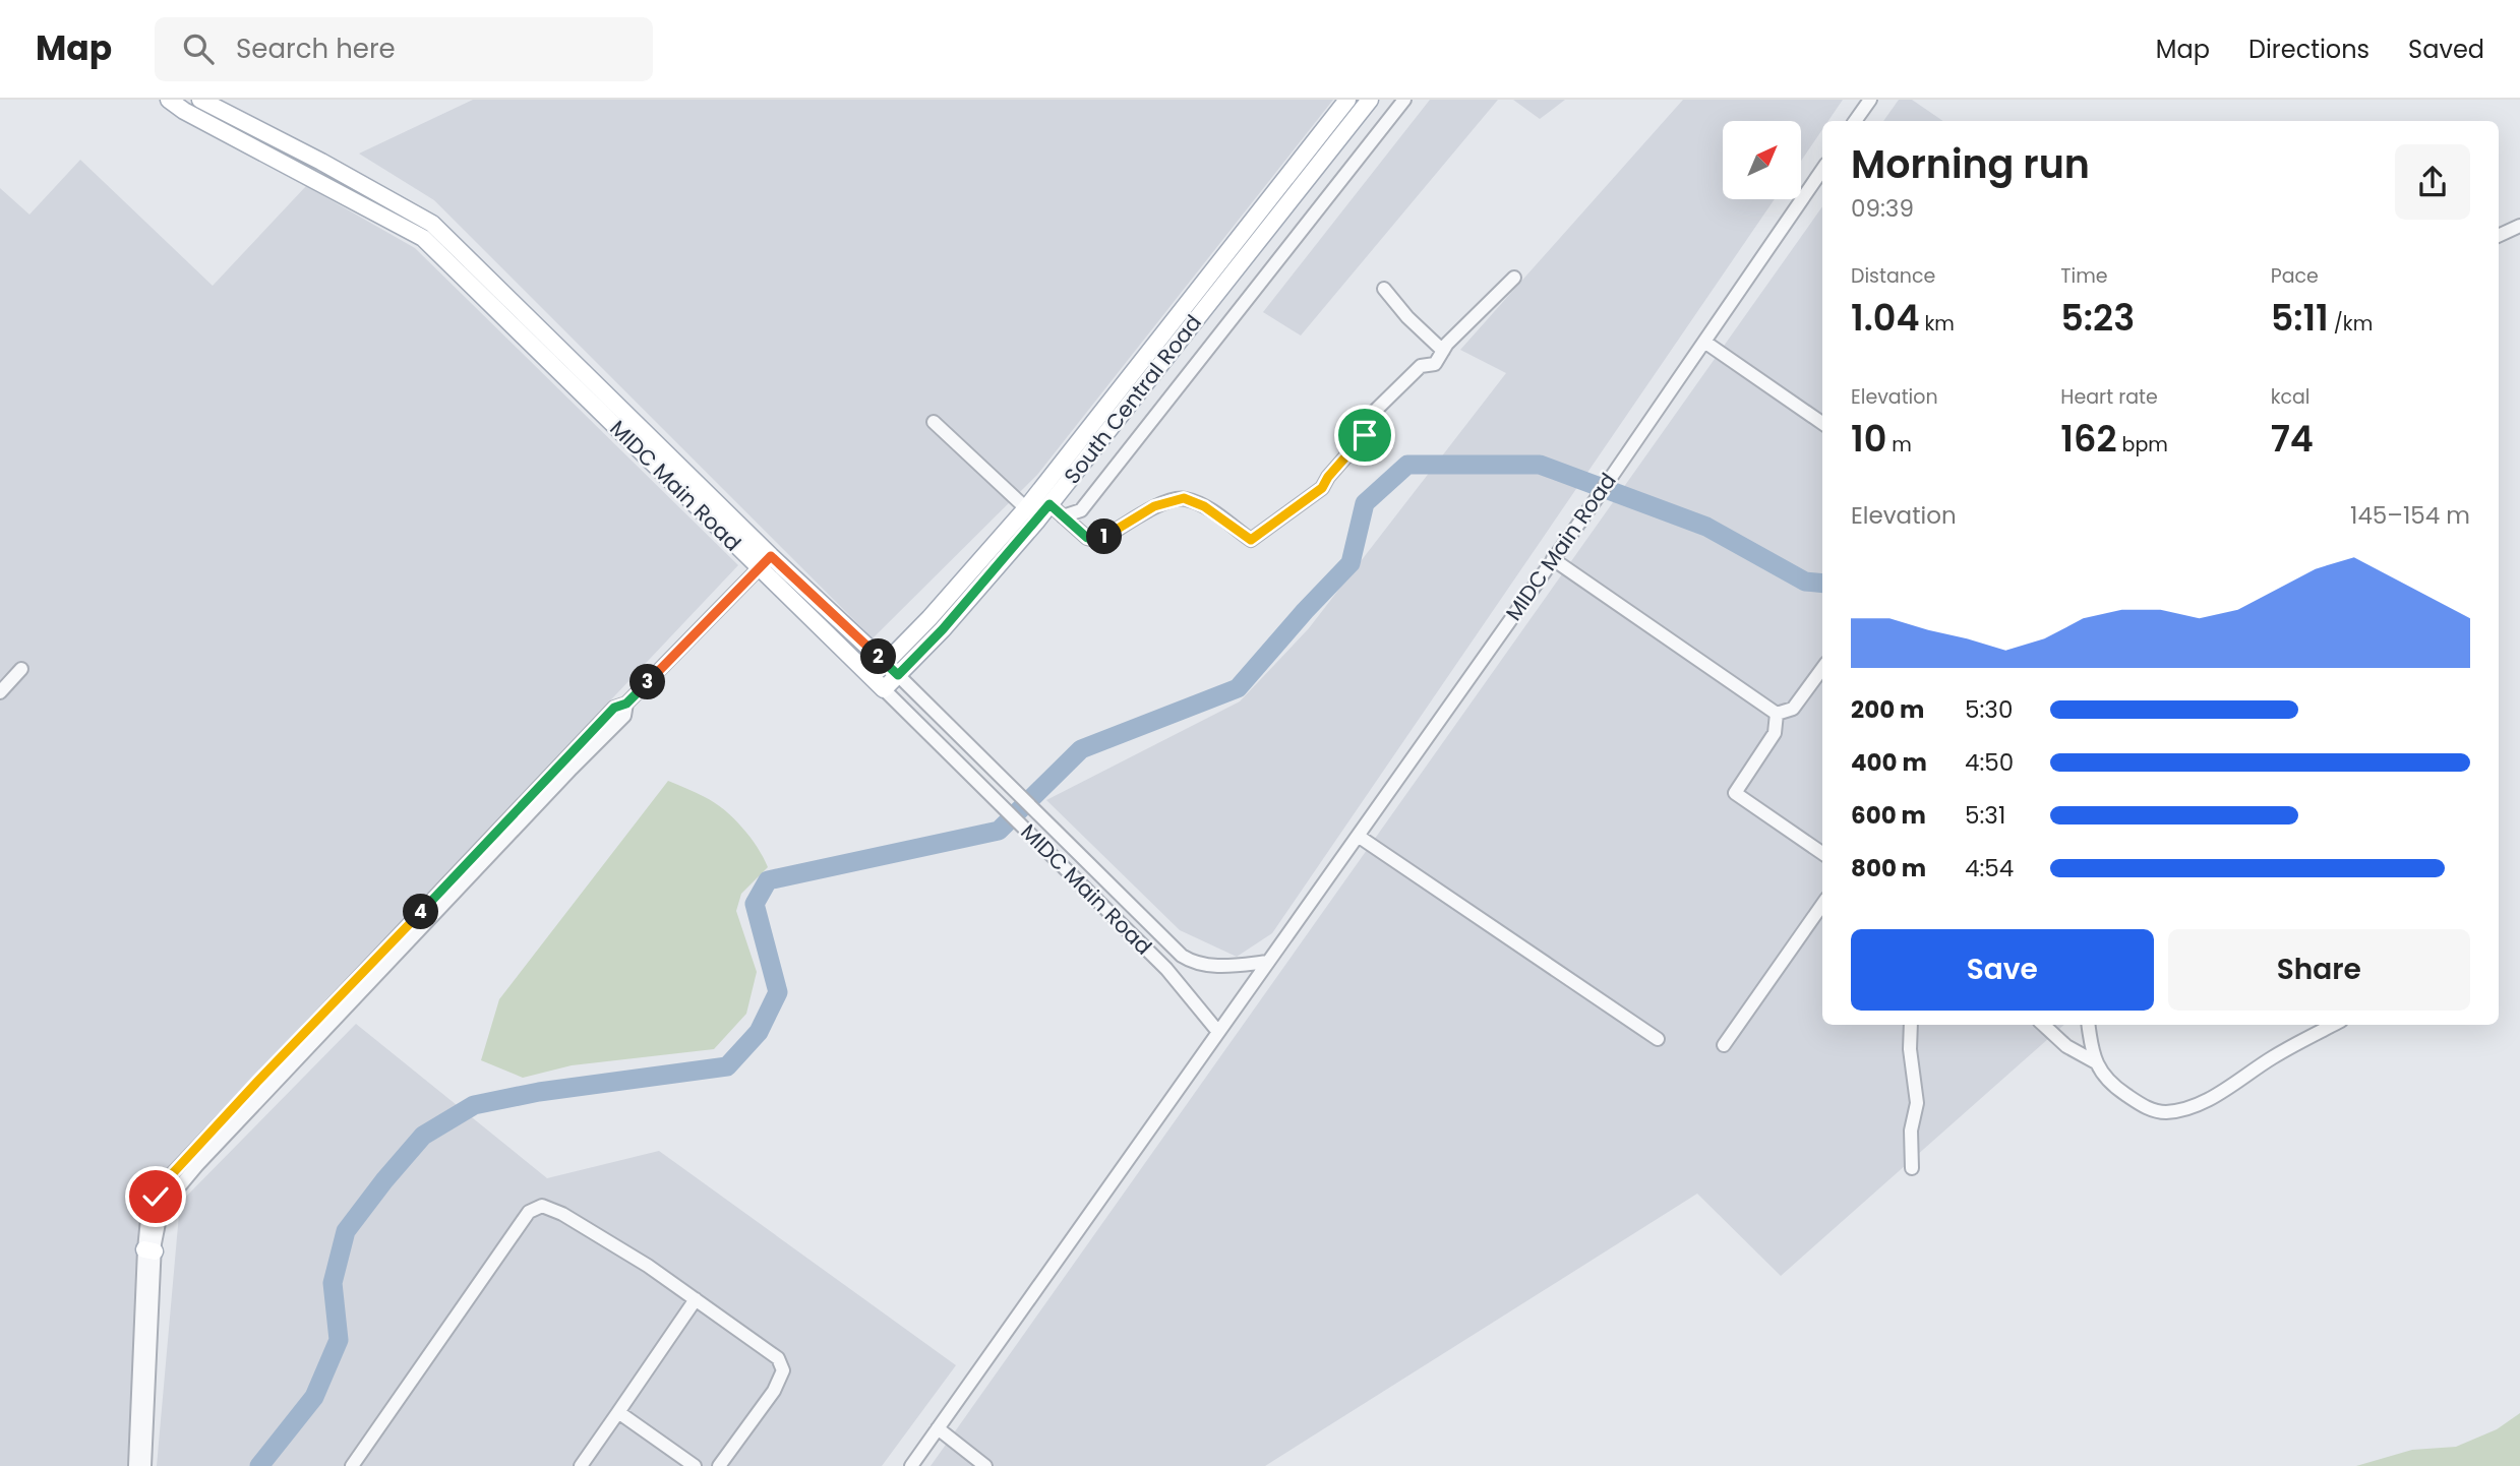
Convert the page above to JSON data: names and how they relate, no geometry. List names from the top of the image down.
{
  "streets": {
    "main road": ["South Central Road", "MIDC Main Road"]
  },
  "crossings": [
    ["South Central Road", "MIDC Main Road"]
  ],
  "north": "top right",
  "page": {
    "header": "Map",
    "search": "Search here",
    "nav": ["Map", "Directions", "Saved"],
    "heading": ["Morning run", "09:39"],
    "stats": [
      ["Distance", "1.04 km"],
      ["Time", "5:23"],
      ["Pace", "5:11 /km"],
      ["Elevation", "10 m"],
      ["Heart rate", "162 bpm"],
      ["kcal", "74"]
    ],
    "chart": ["Elevation", "145–154 m"],
    "pins": [
      "1",
      "2",
      "3",
      "4"
    ],
    "list": [
      {
        "name": "200 m",
        "note": "5:30"
      },
      {
        "name": "400 m",
        "note": "4:50"
      },
      {
        "name": "600 m",
        "note": "5:31"
      },
      {
        "name": "800 m",
        "note": "4:54"
      }
    ],
    "buttons": ["Save", "Share"]
  }
}
